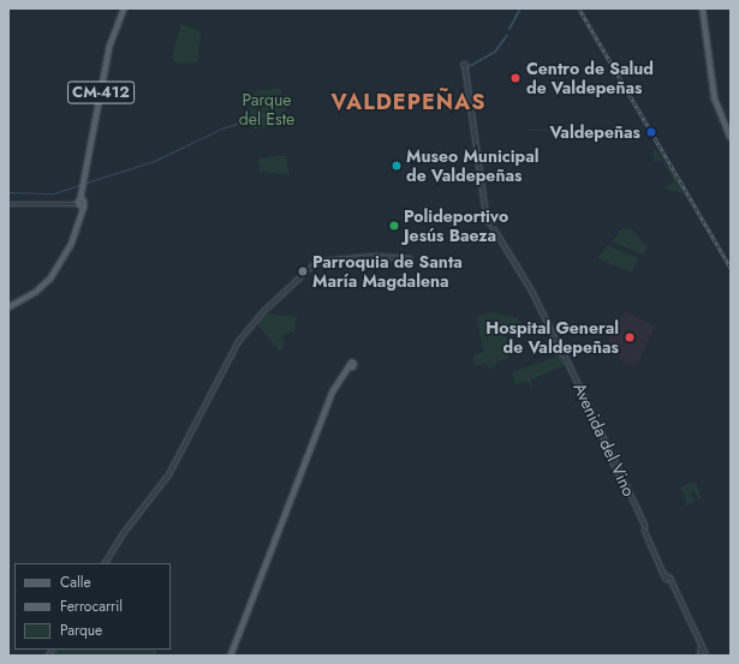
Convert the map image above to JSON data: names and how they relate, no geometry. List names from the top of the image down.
{
  "streets": {
    "main road": ["CM-412"],
    "street": ["Avenida del Vino"]
  },
  "districts": ["VALDEPEÑAS"],
  "parks": ["Parque del Este"],
  "places": [
    "Centro de Salud de Valdepeñas",
    "Valdepeñas",
    "Museo Municipal de Valdepeñas",
    "Polideportivo Jesús Baeza",
    "Parroquia de Santa María Magdalena",
    "Hospital General de Valdepeñas"
  ],
  "legend": ["Calle", "Ferrocarril", "Parque"]
}
